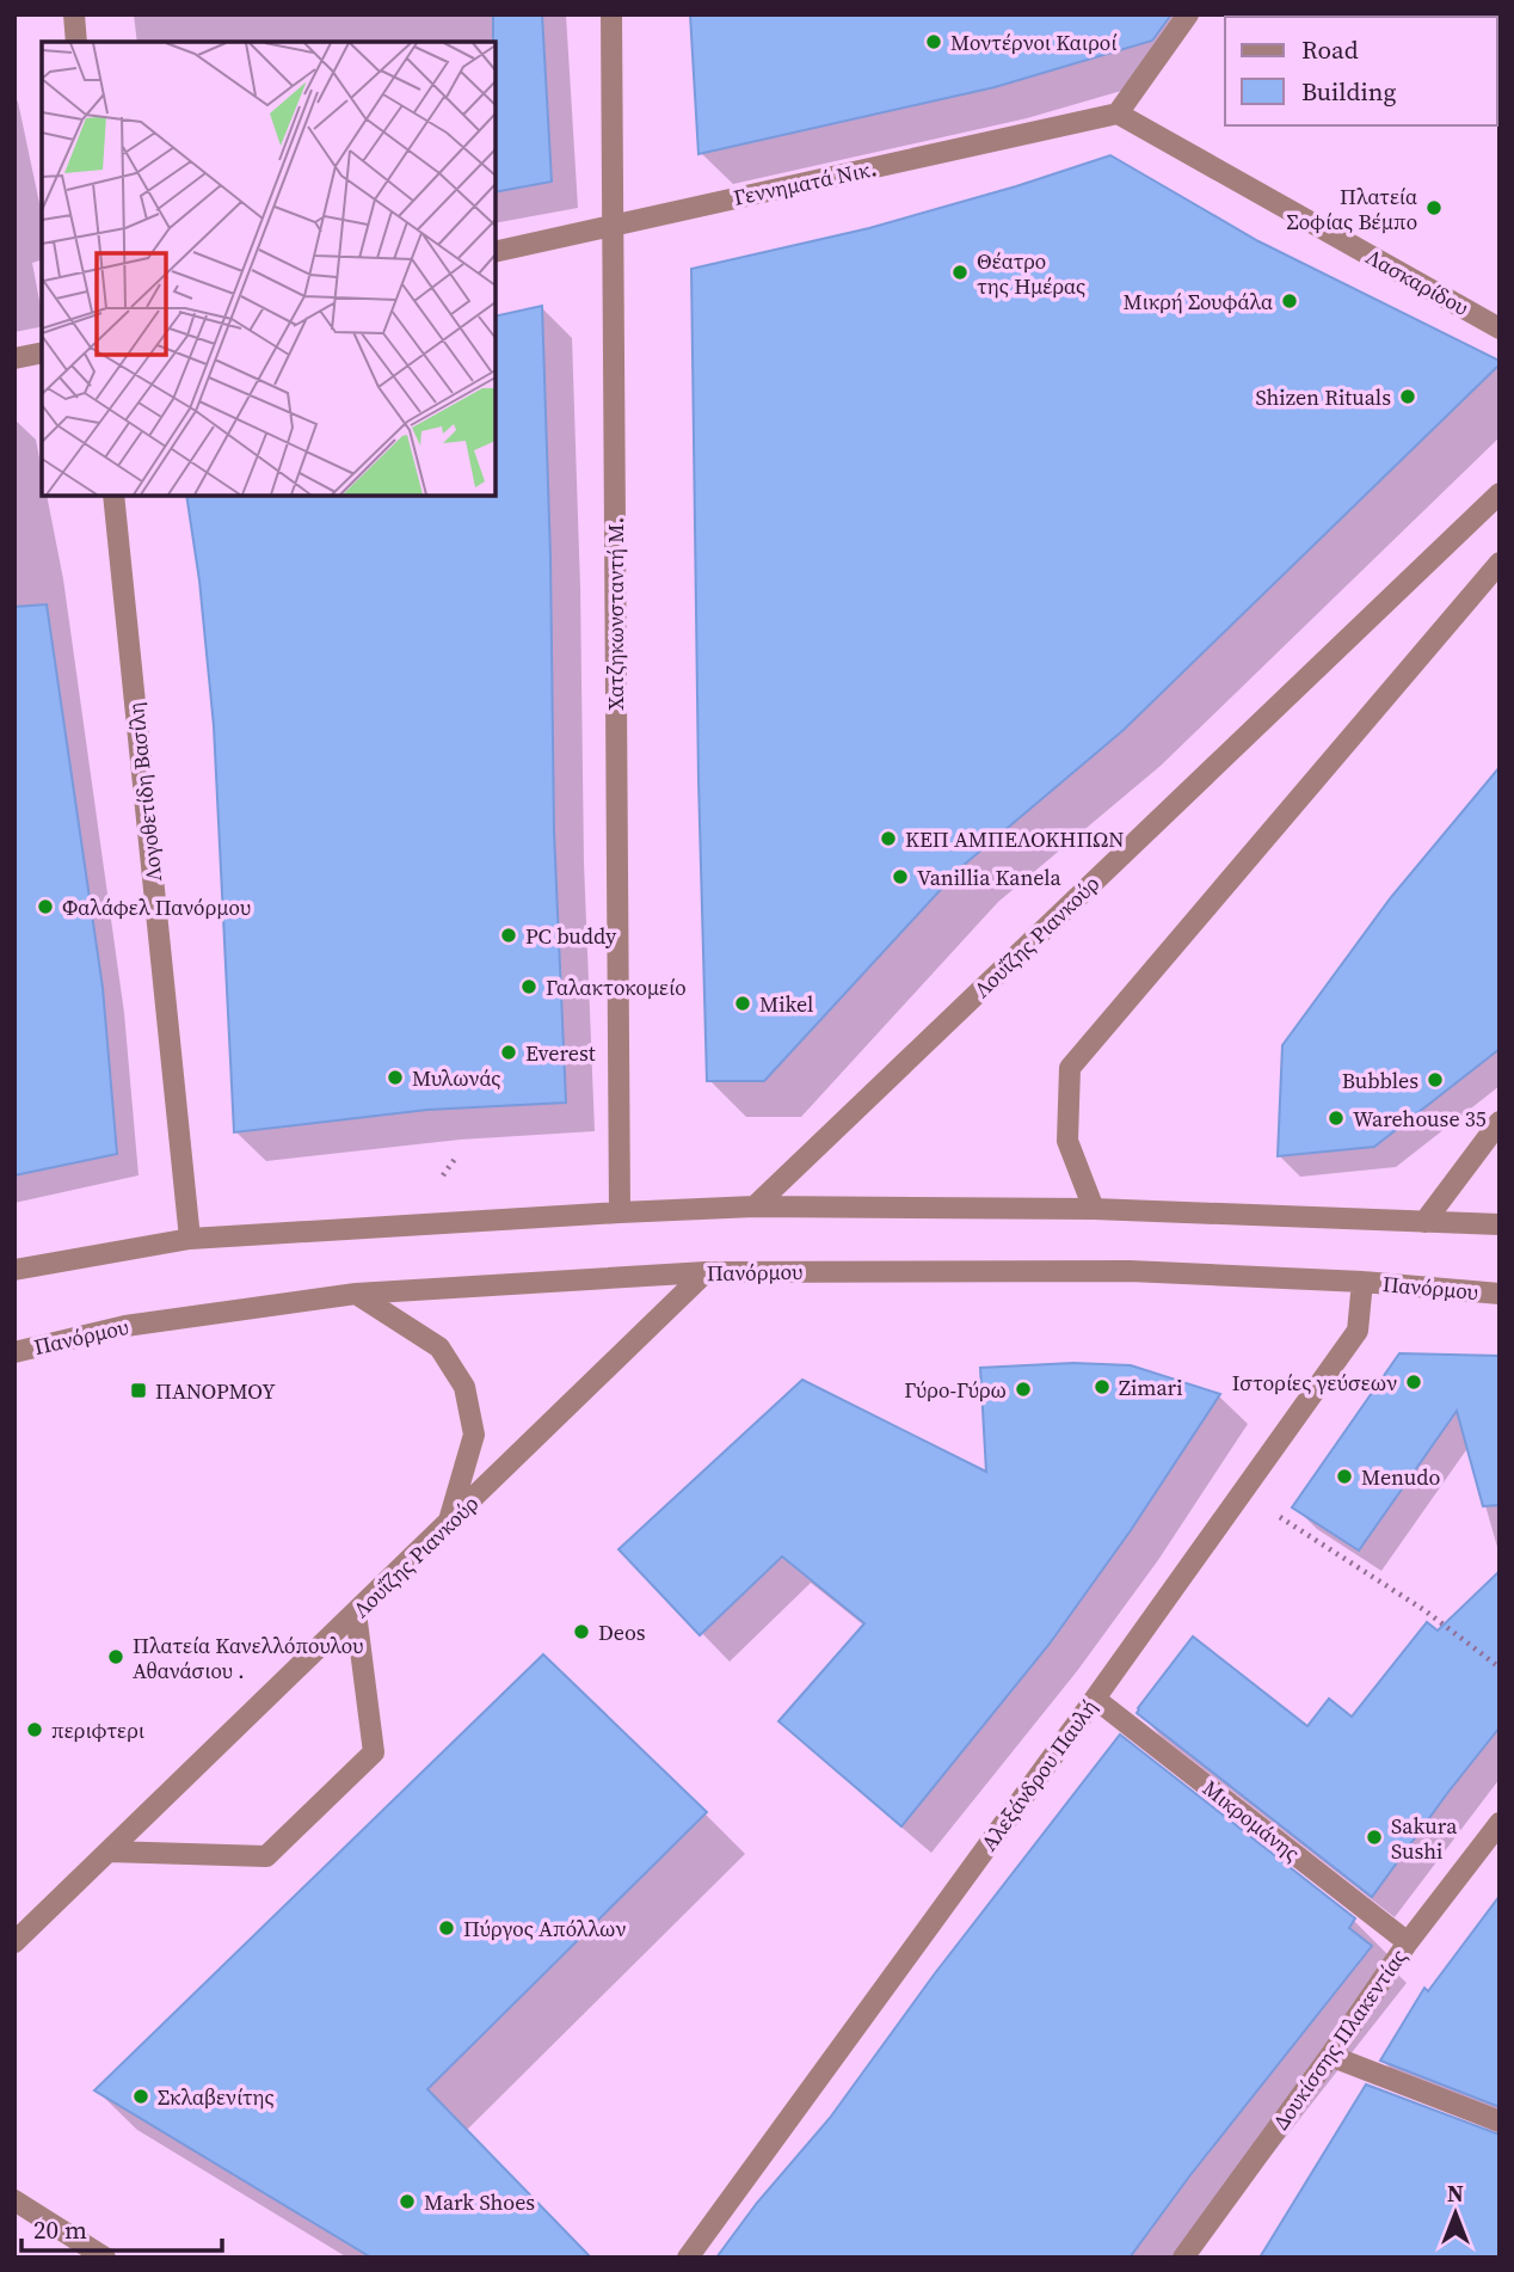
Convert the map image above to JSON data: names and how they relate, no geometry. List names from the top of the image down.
{
  "streets": {
    "street": [
      "Γεννηματά Νικ.",
      "Λασκαρίδου",
      "Χατζηκωνσταντή Μ.",
      "Λογοθετίδη Βασίλη",
      "Λουΐζης Ριανκούρ",
      "Πανόρμου",
      "Αλεξάνδρου Παυλή",
      "Μικρομάνης",
      "Δουκίσσης Πλακεντίας"
    ]
  },
  "crossings": [
    ["Γεννηματά Νικ.", "Λασκαρίδου"],
    ["Γεννηματά Νικ.", "Χατζηκωνσταντή Μ."],
    ["Λουΐζης Ριανκούρ", "Πανόρμου"],
    ["Πανόρμου", "Αλεξάνδρου Παυλή"],
    ["Αλεξάνδρου Παυλή", "Μικρομάνης"],
    ["Μικρομάνης", "Δουκίσσης Πλακεντίας"]
  ],
  "places": {
    "other": [
      "Μοντέρνοι Καιροί",
      "Πλατεία Σοφίας Βέμπο",
      "Θέατρο της Ημέρας",
      "Μικρή Σουφάλα",
      "Shizen Rituals",
      "ΚΕΠ ΑΜΠΕΛΟΚΗΠΩΝ",
      "Vanillia Kanela",
      "Φαλάφελ Πανόρμου",
      "PC buddy",
      "Γαλακτοκομείο",
      "Mikel",
      "Everest",
      "Μυλωνάς",
      "Bubbles",
      "Warehouse 35",
      "Ιστορίες γεύσεων",
      "Zimari",
      "Γύρο-Γύρω",
      "Menudo",
      "Deos",
      "Πλατεία Κανελλόπουλου Αθανάσιου .",
      "περιφτερι",
      "Sakura Sushi",
      "Πύργος Απόλλων",
      "Σκλαβενίτης",
      "Mark Shoes"
    ],
    "transit": ["ΠΑΝΟΡΜΟΥ"]
  },
  "legend": ["Road", "Building"],
  "scale_bar": "20 m",
  "north": "top"
}
